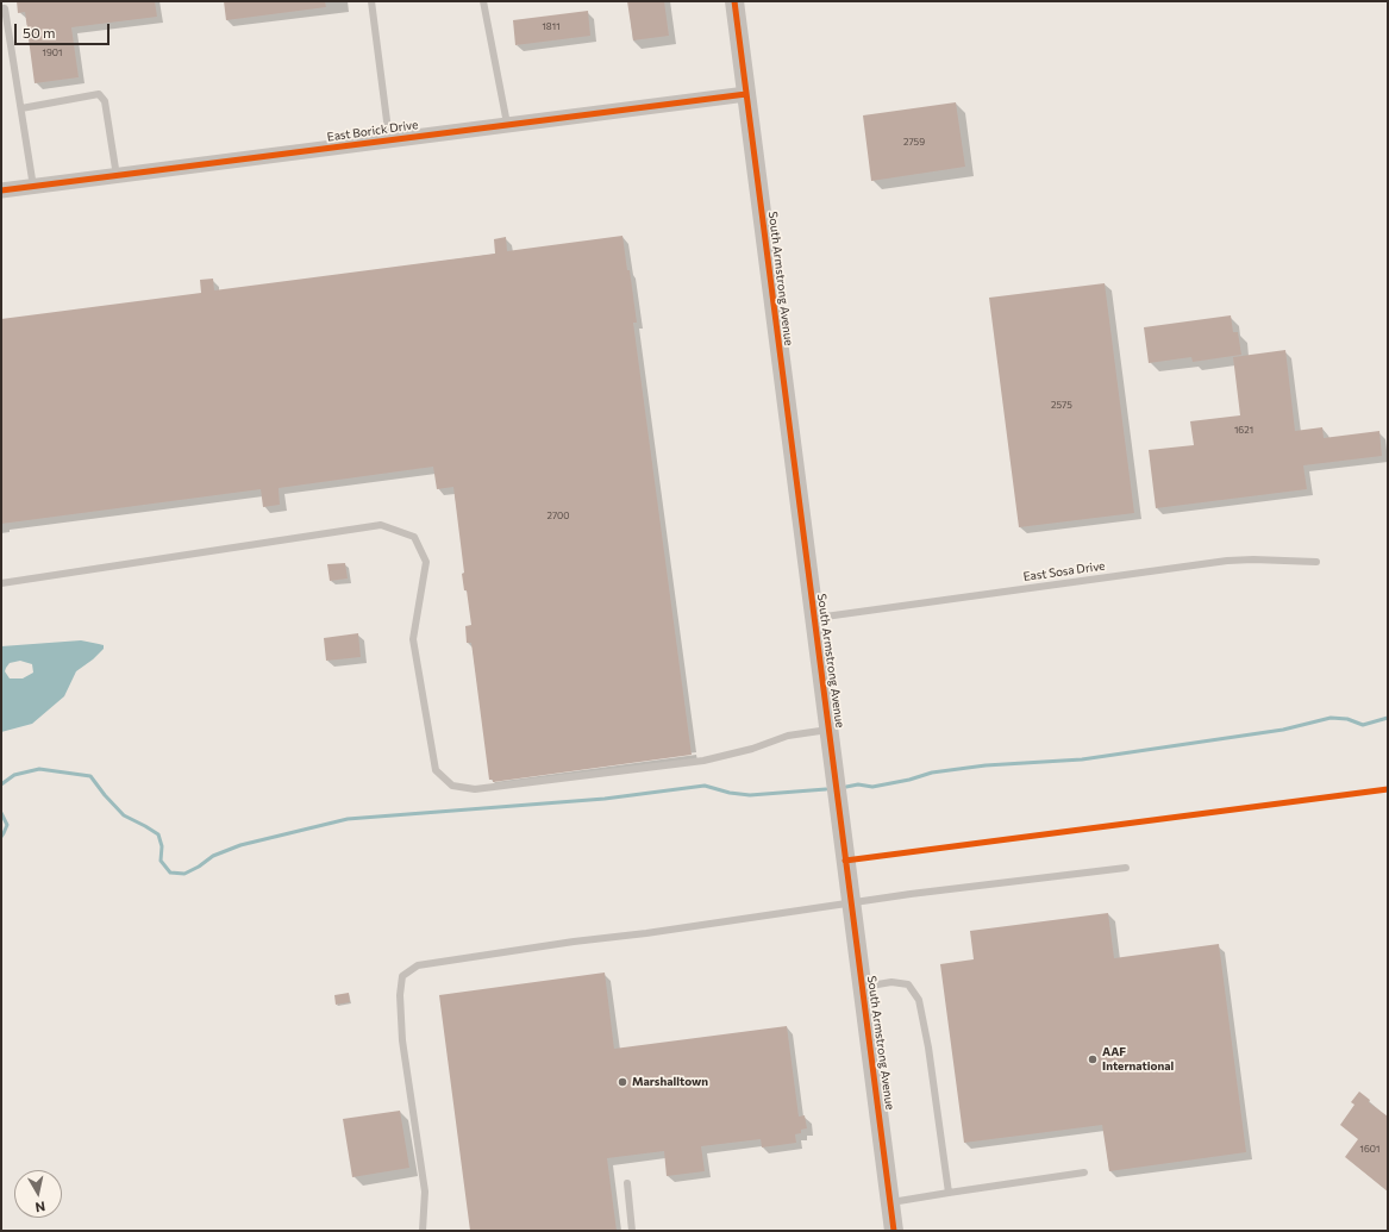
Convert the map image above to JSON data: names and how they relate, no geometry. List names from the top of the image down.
{
  "streets": {
    "street": ["East Borick Drive", "South Armstrong Avenue"],
    "lane": ["East Sosa Drive"]
  },
  "crossings": [
    ["East Borick Drive", "South Armstrong Avenue"],
    ["South Armstrong Avenue", "East Sosa Drive"]
  ],
  "places": ["AAF International", "Marshalltown"],
  "house_numbers": [
    "1811",
    "1901",
    "2759",
    "2575",
    "1621",
    "2700",
    "1601"
  ],
  "scale_bar": "50 m",
  "north": "bottom"
}
